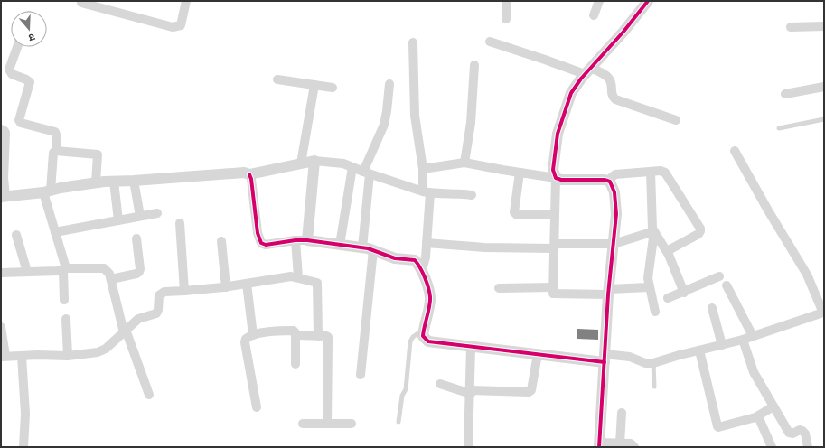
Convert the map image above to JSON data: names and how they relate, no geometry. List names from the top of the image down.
{
  "north": "bottom"
}
